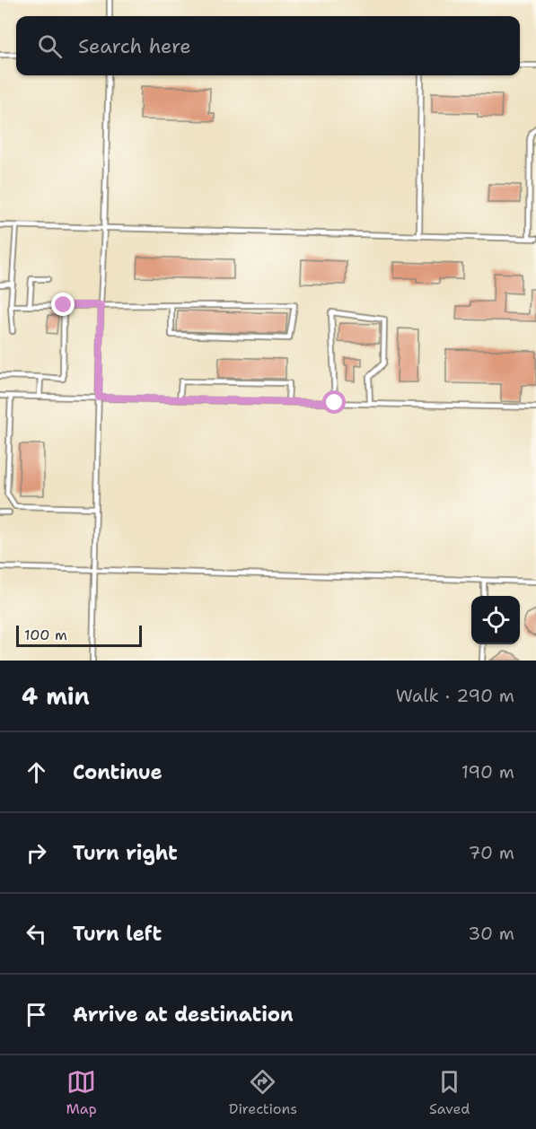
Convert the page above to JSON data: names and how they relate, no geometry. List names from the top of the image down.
{
  "scale_bar": "100 m",
  "page": {
    "search": "Search here",
    "scale": "100 m",
    "heading": ["4 min", "Walk · 290 m"],
    "list": [
      ["Continue", "190 m"],
      ["Turn right", "70 m"],
      ["Turn left", "30 m"],
      "Arrive at destination"
    ],
    "nav": ["Map", "Directions", "Saved"]
  }
}
